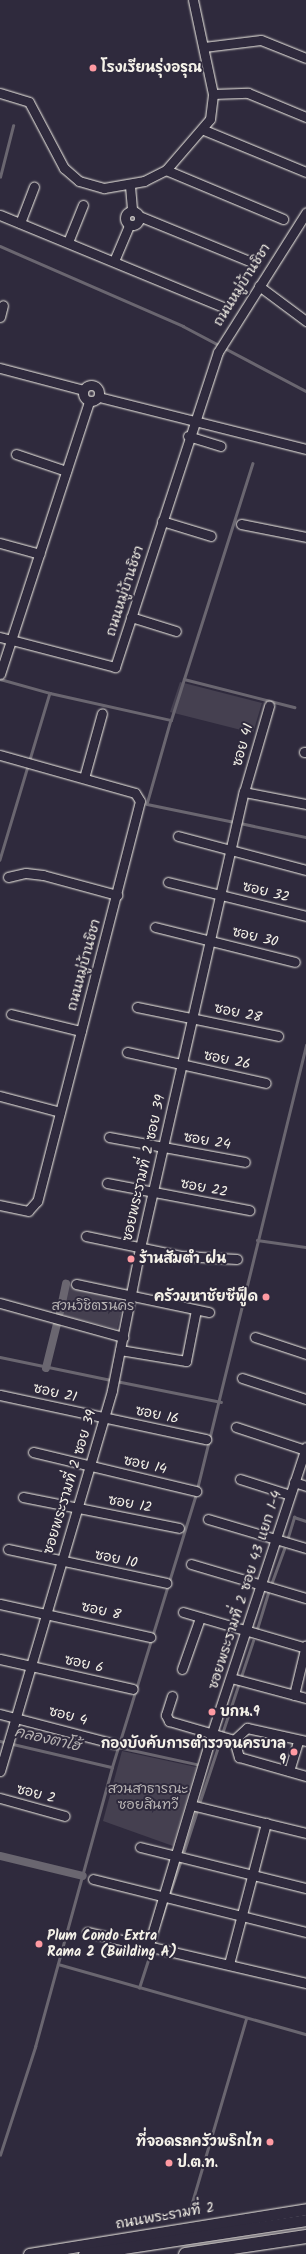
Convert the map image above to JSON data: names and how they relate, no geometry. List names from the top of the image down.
{
  "streets": {
    "main road": ["ถนนพระรามที่ 2"],
    "street": [
      "ถนนหมู่บ้านชิชา",
      "ซอย 41",
      "ซอย 32",
      "ซอย 30",
      "ซอย 28",
      "ซอย 26",
      "ซอย 24",
      "ซอยพระรามที่ 2 ซอย 39",
      "ซอย 22",
      "ซอย 21",
      "ซอย 16",
      "ซอย 14",
      "ซอย 12",
      "ซอย 10",
      "ซอยพระรามที่ 2 ซอย 43 แยก 1-4",
      "ซอย 8",
      "ซอย 6",
      "ซอย 4",
      "ซอย 2"
    ]
  },
  "crossings": [
    ["ซอย 41", "ซอยพระรามที่ 2 ซอย 39"],
    ["ซอย 32", "ซอยพระรามที่ 2 ซอย 39"],
    ["ซอย 30", "ซอยพระรามที่ 2 ซอย 39"],
    ["ซอย 28", "ซอยพระรามที่ 2 ซอย 39"],
    ["ซอย 26", "ซอยพระรามที่ 2 ซอย 39"],
    ["ซอย 24", "ซอยพระรามที่ 2 ซอย 39"],
    ["ซอยพระรามที่ 2 ซอย 39", "ซอย 22"],
    ["ซอยพระรามที่ 2 ซอย 39", "ซอย 21"],
    ["ซอยพระรามที่ 2 ซอย 39", "ซอย 16"],
    ["ซอยพระรามที่ 2 ซอย 39", "ซอย 14"],
    ["ซอยพระรามที่ 2 ซอย 39", "ซอย 12"],
    ["ซอยพระรามที่ 2 ซอย 39", "ซอย 10"],
    ["ซอยพระรามที่ 2 ซอย 39", "ซอย 8"],
    ["ซอยพระรามที่ 2 ซอย 39", "ซอย 6"],
    ["ซอยพระรามที่ 2 ซอย 39", "ซอย 4"],
    ["ซอย 21", "ซอย 16"]
  ],
  "water": ["คลองตาโฮ้"],
  "parks": ["สวนวิชิตรนคร", "สวนสาธารณะ ซอยสินทวี"],
  "places": [
    "โรงเรียนรุ่งอรุณ",
    "ร้านสัมตำ ฝน",
    "ครัวมหาชัยซีฟู็ด",
    "บกน.9",
    "กองบังคับการตำรวจนครบาล 9",
    "Plum Condo Extra Rama 2 (Building A)",
    "ที่จอดรถครัวพริกไท",
    "ป.ต.ท."
  ]
}
